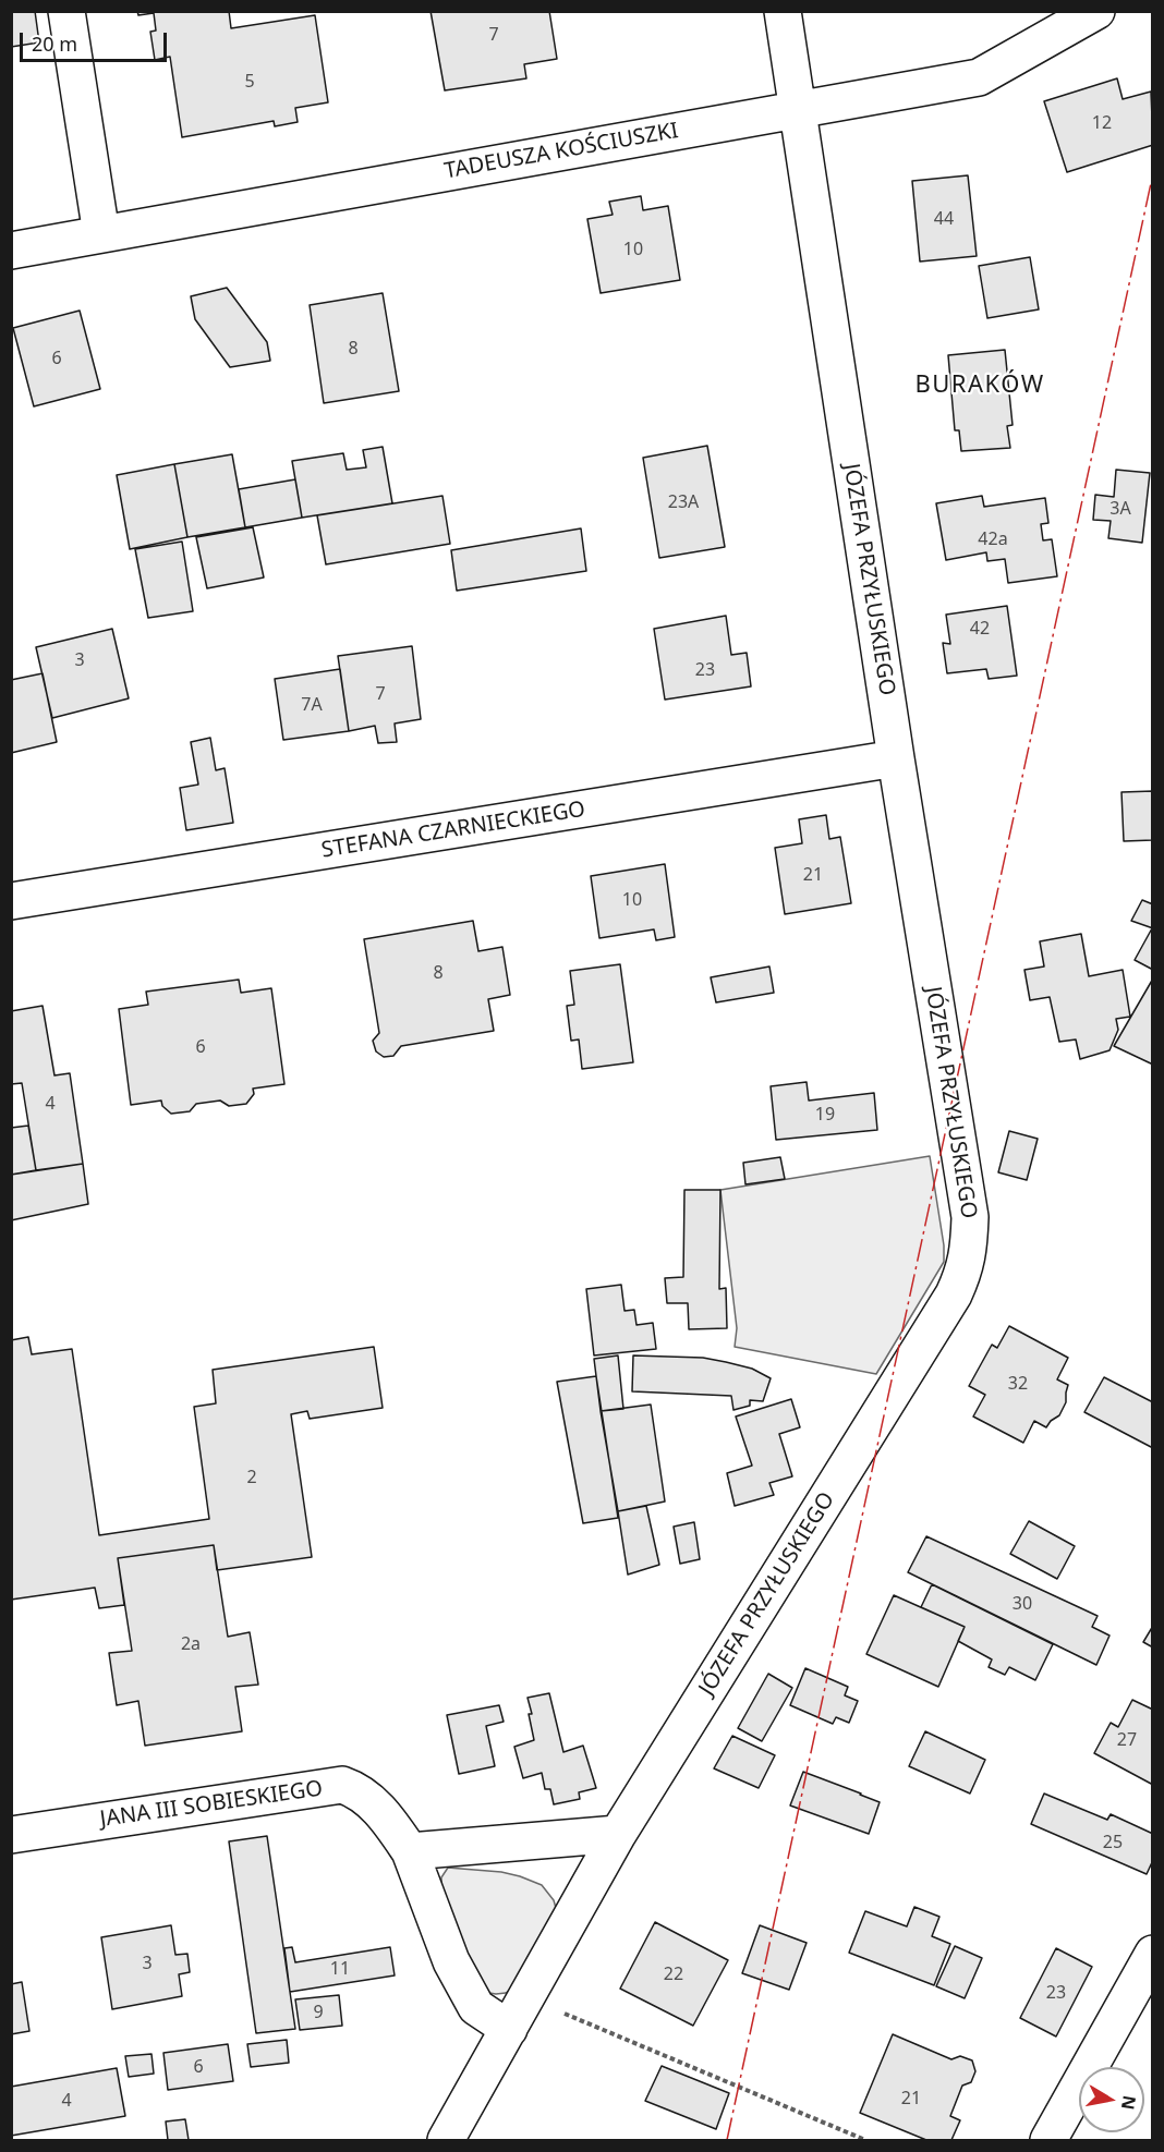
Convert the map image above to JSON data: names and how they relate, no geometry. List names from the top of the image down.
{
  "streets": {
    "street": [
      "TADEUSZA KOŚCIUSZKI",
      "JÓZEFA PRZYŁUSKIEGO",
      "STEFANA CZARNIECKIEGO",
      "JANA III SOBIESKIEGO"
    ]
  },
  "crossings": [
    ["TADEUSZA KOŚCIUSZKI", "JÓZEFA PRZYŁUSKIEGO"],
    ["JÓZEFA PRZYŁUSKIEGO", "STEFANA CZARNIECKIEGO"],
    ["JÓZEFA PRZYŁUSKIEGO", "JANA III SOBIESKIEGO"]
  ],
  "districts": ["BURAKÓW"],
  "house_numbers": [
    "7",
    "5",
    "12",
    "44",
    "10",
    "8",
    "6",
    "23A",
    "3A",
    "42a",
    "42",
    "3",
    "23",
    "7",
    "7A",
    "21",
    "10",
    "8",
    "6",
    "4",
    "19",
    "32",
    "2",
    "30",
    "2a",
    "27",
    "25",
    "3",
    "11",
    "22",
    "23",
    "9",
    "6",
    "21",
    "4"
  ],
  "scale_bar": "20 m",
  "north": "right"
}
